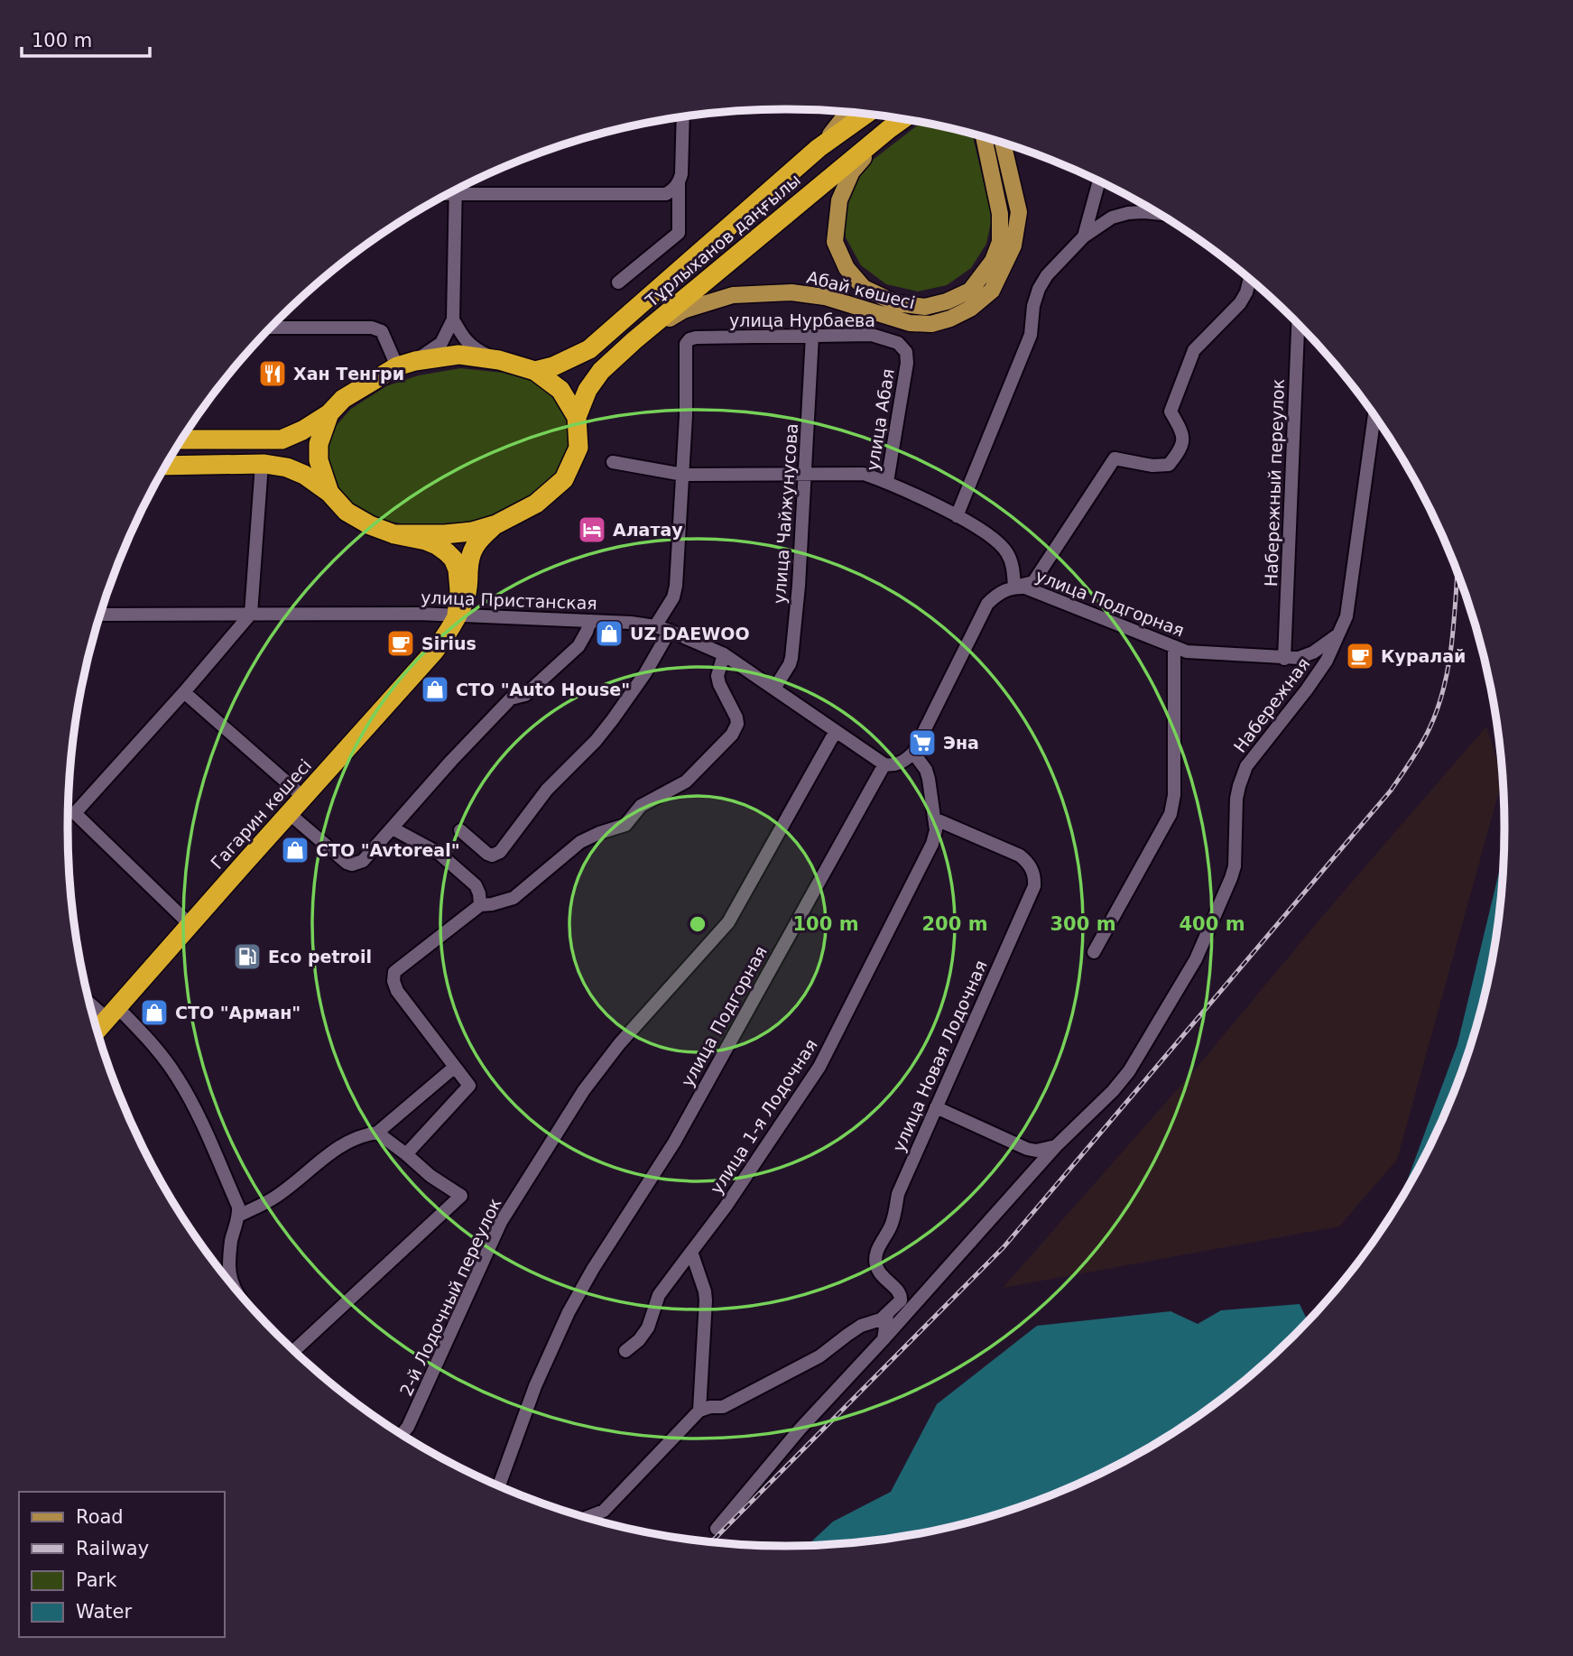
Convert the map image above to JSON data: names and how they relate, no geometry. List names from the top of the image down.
{
  "streets": {
    "highway": ["Тұрлыханов даңғылы", "Гагарин көшесі"],
    "main road": ["Абай көшесі"],
    "street": [
      "улица Нурбаева",
      "улица Абая",
      "Набережный переулок",
      "улица Чайжунусова",
      "улица Пристанская",
      "улица Подгорная",
      "Набережная",
      "улица Новая Лодочная",
      "улица 1-я Лодочная",
      "2-й Лодочный переулок"
    ]
  },
  "crossings": [
    ["Тұрлыханов даңғылы", "Абай көшесі"],
    ["Тұрлыханов даңғылы", "Гагарин көшесі"],
    ["улица Нурбаева", "улица Абая"],
    ["улица Нурбаева", "улица Чайжунусова"],
    ["Набережный переулок", "улица Подгорная"],
    ["улица Чайжунусова", "улица Пристанская"],
    ["улица Пристанская", "улица Подгорная"],
    ["улица Пристанская", "Гагарин көшесі"],
    ["улица Пристанская", "2-й Лодочный переулок"],
    ["улица Подгорная", "Набережная"],
    ["улица Подгорная", "улица 1-я Лодочная"],
    ["улица Новая Лодочная", "улица 1-я Лодочная"]
  ],
  "places": {
    "restaurant": ["Хан Тенгри"],
    "hotel": ["Алатау"],
    "shop": [
      "UZ DAEWOO",
      "СТО \"Auto House\"",
      "СТО \"Avtoreal\"",
      "СТО \"Арман\""
    ],
    "cafe": ["Sirius", "Куралай"],
    "supermarket": ["Эна"],
    "fuel station": ["Eco petroil"]
  },
  "legend": [
    "Road",
    "Railway",
    "Park",
    "Water"
  ],
  "scale_bar": "100 m",
  "rings": [
    "100 m",
    "200 m",
    "300 m",
    "400 m"
  ]
}
